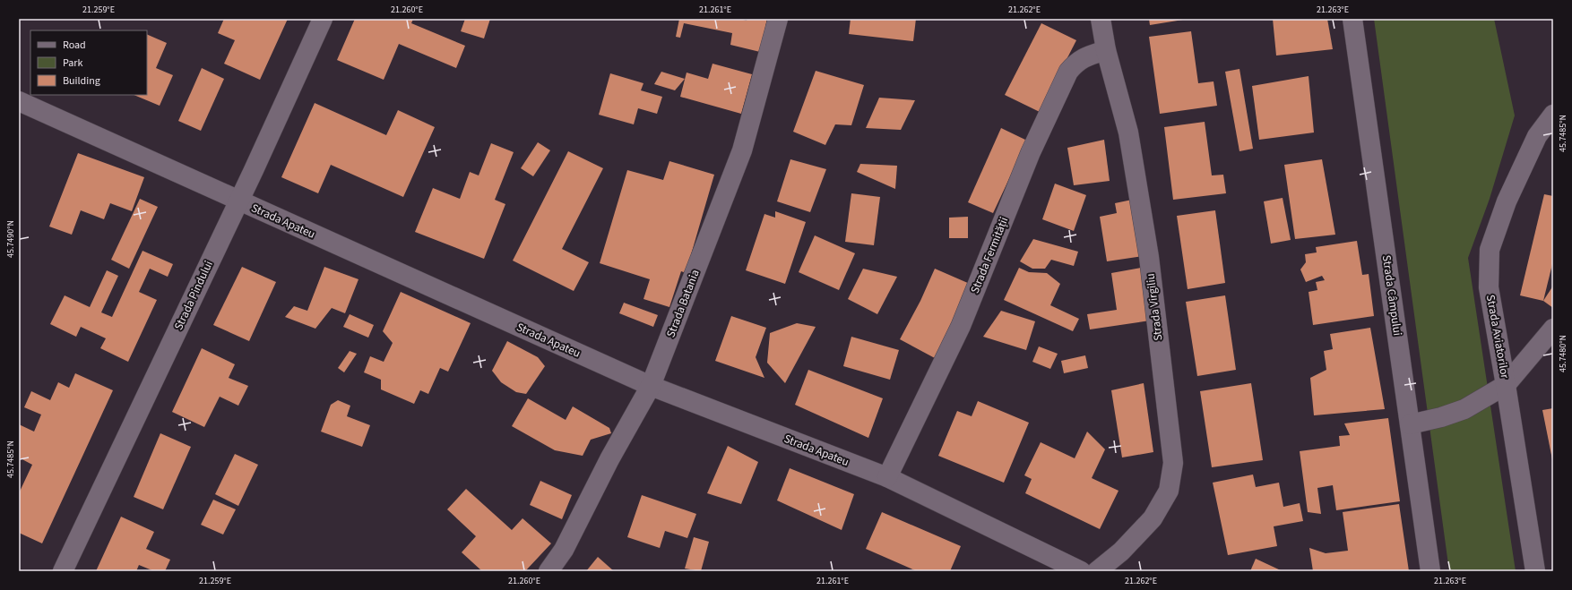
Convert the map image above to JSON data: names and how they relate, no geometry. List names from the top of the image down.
{
  "streets": {
    "street": [
      "Strada Apateu",
      "Strada Fermității",
      "Strada Pindului",
      "Strada Câmpului",
      "Strada Batania",
      "Strada Virgiliu",
      "Strada Aviatorilor"
    ]
  },
  "crossings": [
    ["Strada Apateu", "Strada Fermității"],
    ["Strada Apateu", "Strada Pindului"],
    ["Strada Apateu", "Strada Batania"],
    ["Strada Fermității", "Strada Virgiliu"]
  ],
  "legend": ["Road", "Park", "Building"],
  "coordinates": [
    "21.259°E",
    "21.260°E",
    "21.261°E",
    "21.262°E",
    "21.263°E",
    "45.7485°N",
    "45.7490°N",
    "45.7480°N"
  ]
}
